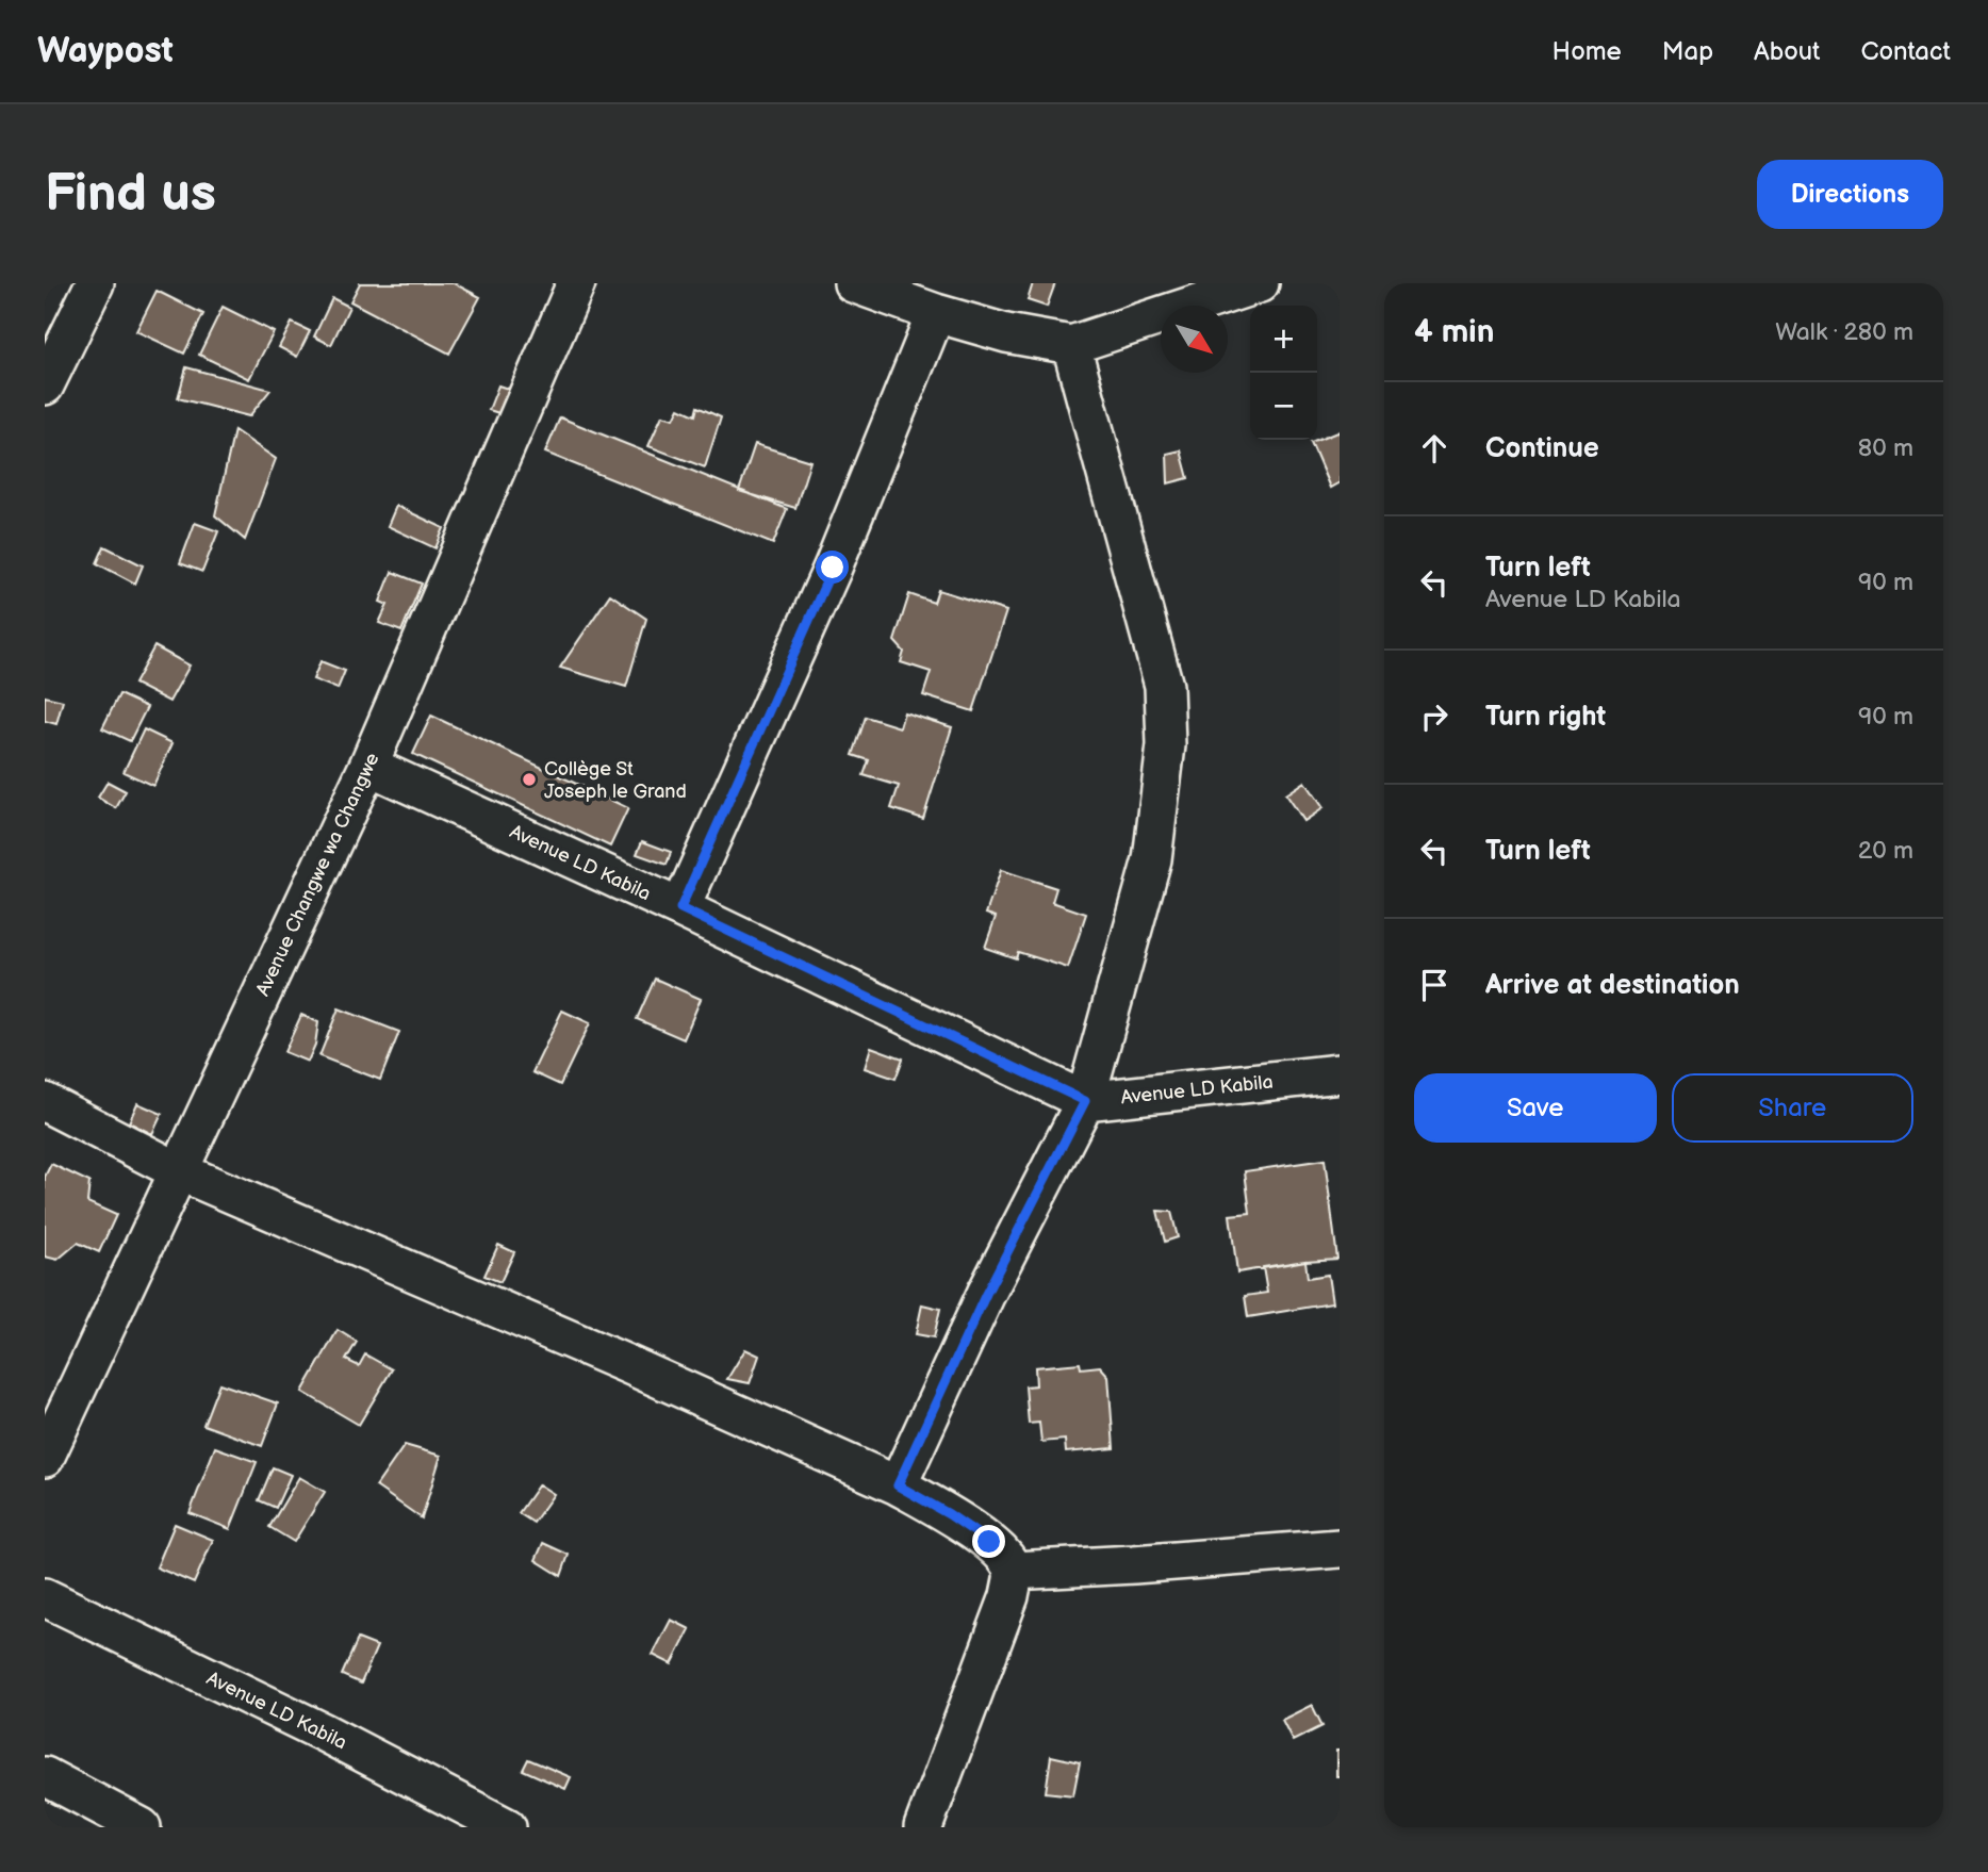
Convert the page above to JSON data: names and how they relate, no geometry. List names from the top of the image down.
{
  "streets": {
    "street": ["Avenue LD Kabila", "Avenue Changwe wa Changwe"]
  },
  "crossings": [
    ["Avenue LD Kabila", "Avenue Changwe wa Changwe"]
  ],
  "places": ["Collège St Joseph le Grand"],
  "north": "bottom right",
  "page": {
    "header": "Waypost",
    "nav": [
      "Home",
      "Map",
      "About",
      "Contact"
    ],
    "buttons": [
      "Directions",
      ["Save", "Share"]
    ],
    "title": "Find us",
    "heading": ["4 min", "Walk · 280 m"],
    "map_buttons": ["+", "−"],
    "list": [
      ["Continue", "80 m"],
      ["Turn left", "Avenue LD Kabila", "90 m"],
      ["Turn right", "90 m"],
      ["Turn left", "20 m"],
      "Arrive at destination"
    ]
  }
}
